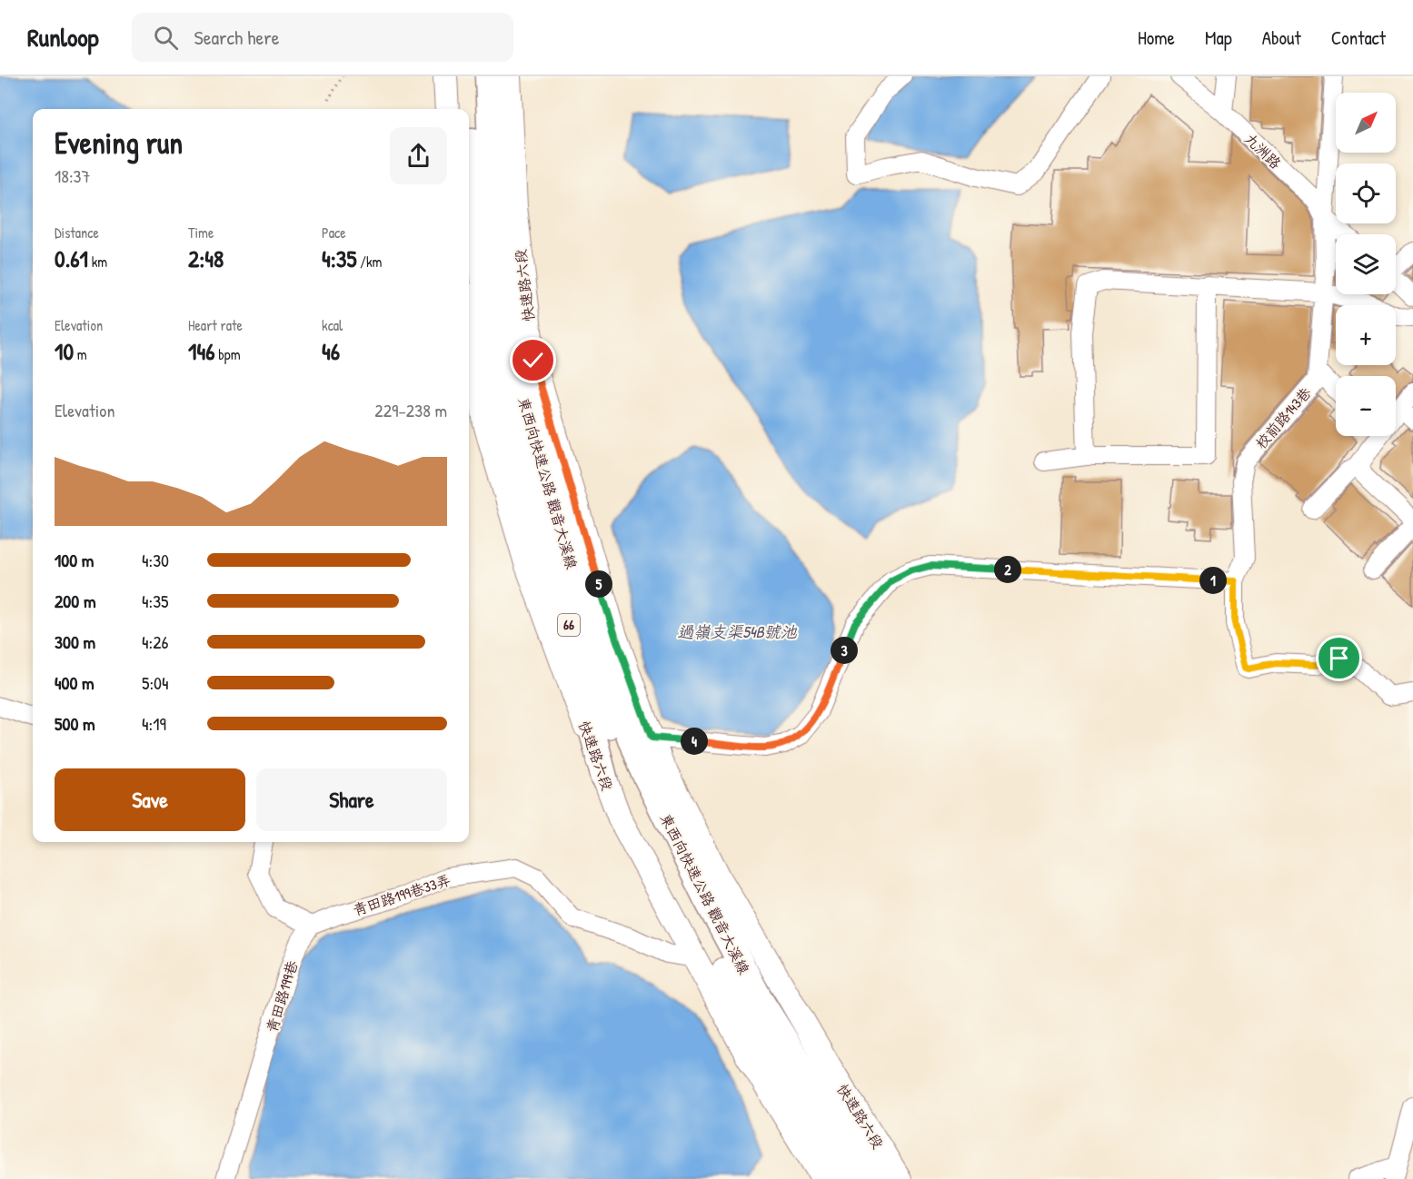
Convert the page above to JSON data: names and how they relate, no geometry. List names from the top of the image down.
{
  "streets": {
    "highway": ["東西向快速公路 觀音大溪線", "66"],
    "main road": ["快速路六段"],
    "street": [
      "九洲路",
      "校前路143巷",
      "青田路199巷33弄",
      "青田路199巷"
    ]
  },
  "crossings": [
    ["九洲路", "校前路143巷"],
    ["快速路六段", "青田路199巷33弄"],
    ["青田路199巷33弄", "青田路199巷"]
  ],
  "water": ["過嶺支渠54B號池"],
  "north": "top right",
  "page": {
    "header": "Runloop",
    "search": "Search here",
    "nav": [
      "Home",
      "Map",
      "About",
      "Contact"
    ],
    "map_buttons": ["+", "−"],
    "heading": ["Evening run", "18:37"],
    "stats": [
      ["Distance", "0.61 km"],
      ["Time", "2:48"],
      ["Pace", "4:35 /km"],
      ["Elevation", "10 m"],
      ["Heart rate", "146 bpm"],
      ["kcal", "46"]
    ],
    "chart": ["Elevation", "229–238 m"],
    "list": [
      {
        "name": "100 m",
        "note": "4:30"
      },
      {
        "name": "200 m",
        "note": "4:35"
      },
      {
        "name": "300 m",
        "note": "4:26"
      },
      {
        "name": "400 m",
        "note": "5:04"
      },
      {
        "name": "500 m",
        "note": "4:19"
      }
    ],
    "pins": [
      "2",
      "1",
      "5",
      "3",
      "4"
    ],
    "buttons": ["Save", "Share"]
  }
}
